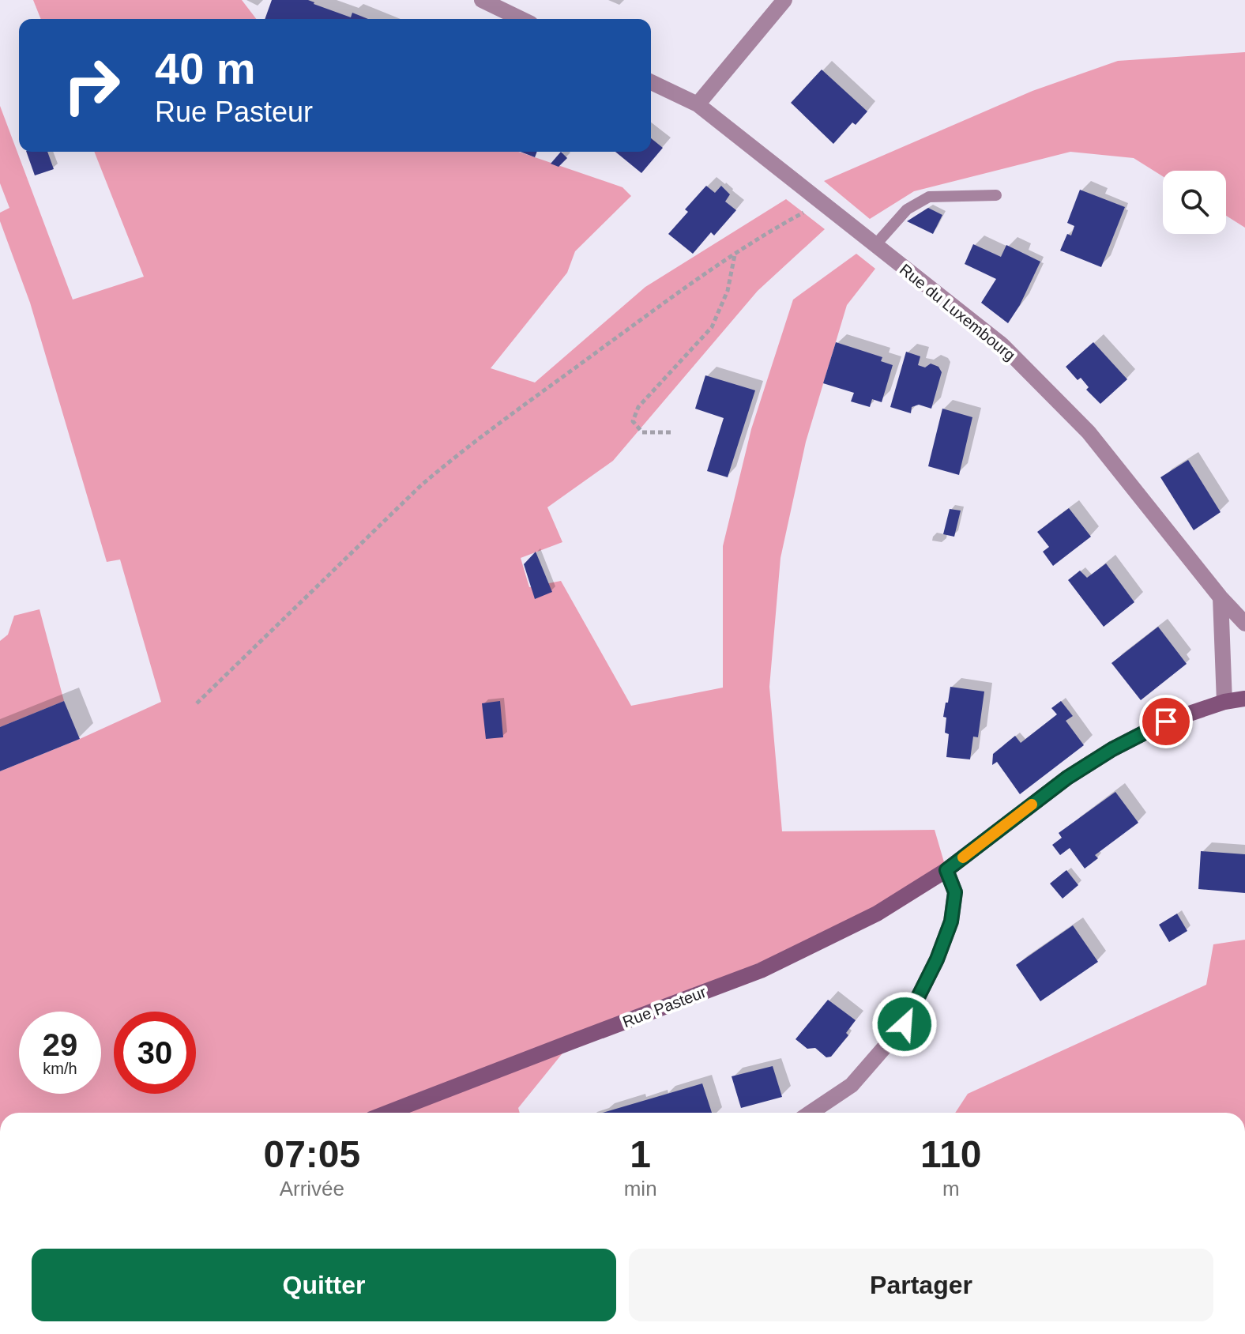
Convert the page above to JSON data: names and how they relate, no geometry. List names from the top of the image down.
{
  "streets": {
    "main road": ["Rue Pasteur"],
    "street": ["Rue du Luxembourg"]
  },
  "page": {
    "turn": ["40 m", "Rue Pasteur"],
    "speed": "29 km/h",
    "limit": "30",
    "eta": [
      "07:05",
      "Arrivée",
      "1",
      "min",
      "110",
      "m"
    ],
    "buttons": ["Quitter", "Partager"]
  }
}
